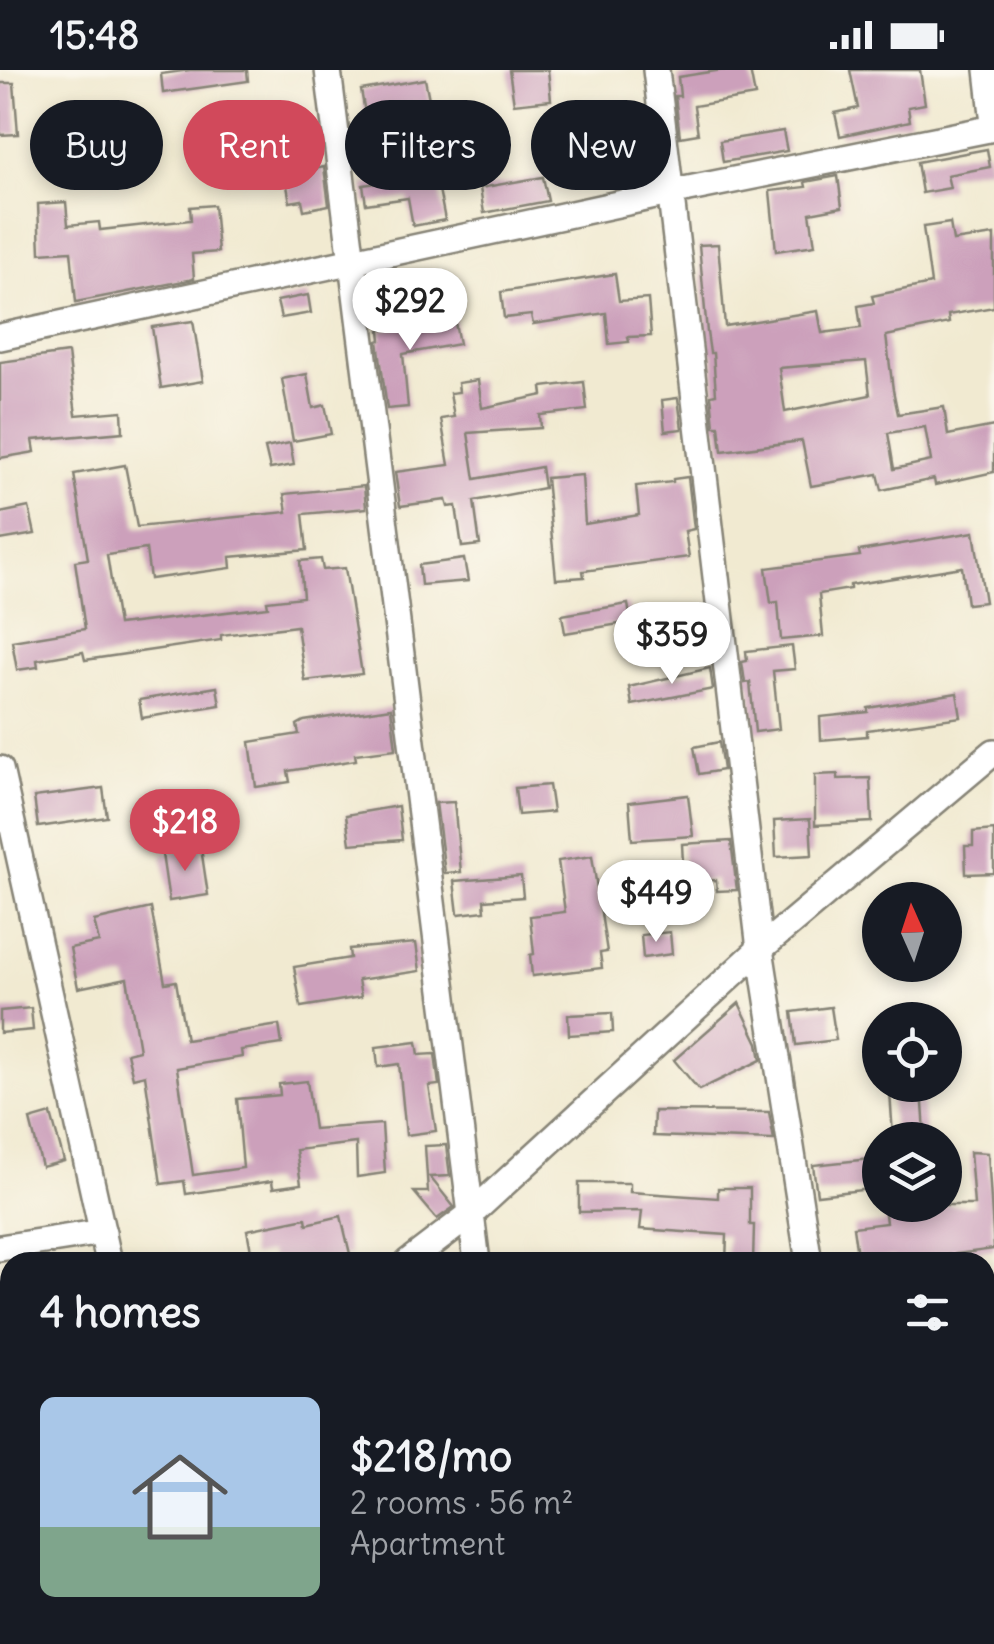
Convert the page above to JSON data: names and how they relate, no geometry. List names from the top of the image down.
{
  "north": "top",
  "page": {
    "status": "15:48",
    "chip": [
      "Buy",
      "Rent",
      "Filters",
      "New"
    ],
    "price": [
      "$292",
      "$359",
      "$218",
      "$449"
    ],
    "heading": "4 homes",
    "list": [
      {
        "name": "$218/mo",
        "note": "2 rooms · 56 m² · Apartment"
      }
    ]
  }
}
